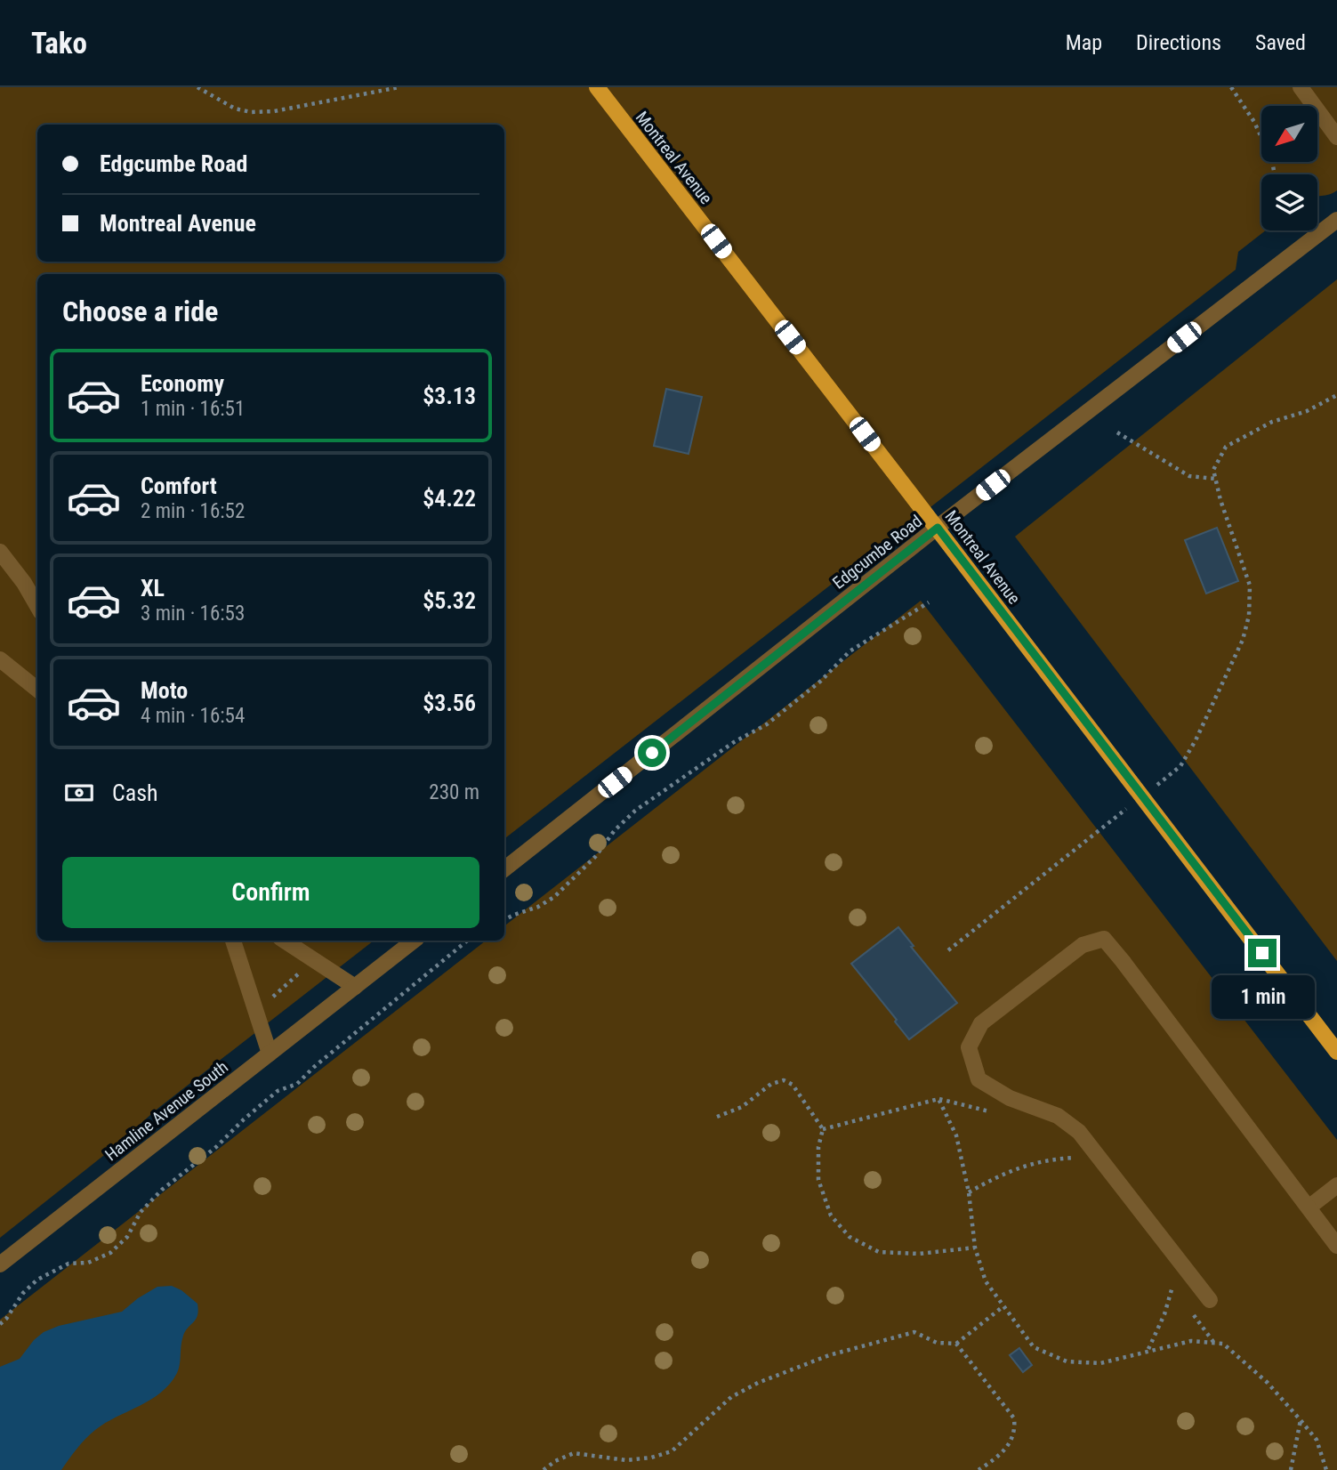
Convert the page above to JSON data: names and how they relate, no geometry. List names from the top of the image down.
{
  "streets": {
    "main road": ["Montreal Avenue"],
    "street": ["Edgcumbe Road", "Hamline Avenue South"]
  },
  "crossings": [
    ["Montreal Avenue", "Edgcumbe Road"]
  ],
  "north": "bottom left",
  "page": {
    "header": "Tako",
    "nav": ["Map", "Directions", "Saved"],
    "banner": ["Edgcumbe Road", "Montreal Avenue"],
    "heading": "Choose a ride",
    "list": [
      {
        "name": "Economy",
        "note": "1 min · 16:51",
        "value": "$3.13"
      },
      {
        "name": "Comfort",
        "note": "2 min · 16:52",
        "value": "$4.22"
      },
      {
        "name": "XL",
        "note": "3 min · 16:53",
        "value": "$5.32"
      },
      {
        "name": "Moto",
        "note": "4 min · 16:54",
        "value": "$3.56"
      }
    ],
    "pay": ["Cash", "230 m"],
    "buttons": "Confirm",
    "bubble": "1 min"
  }
}
